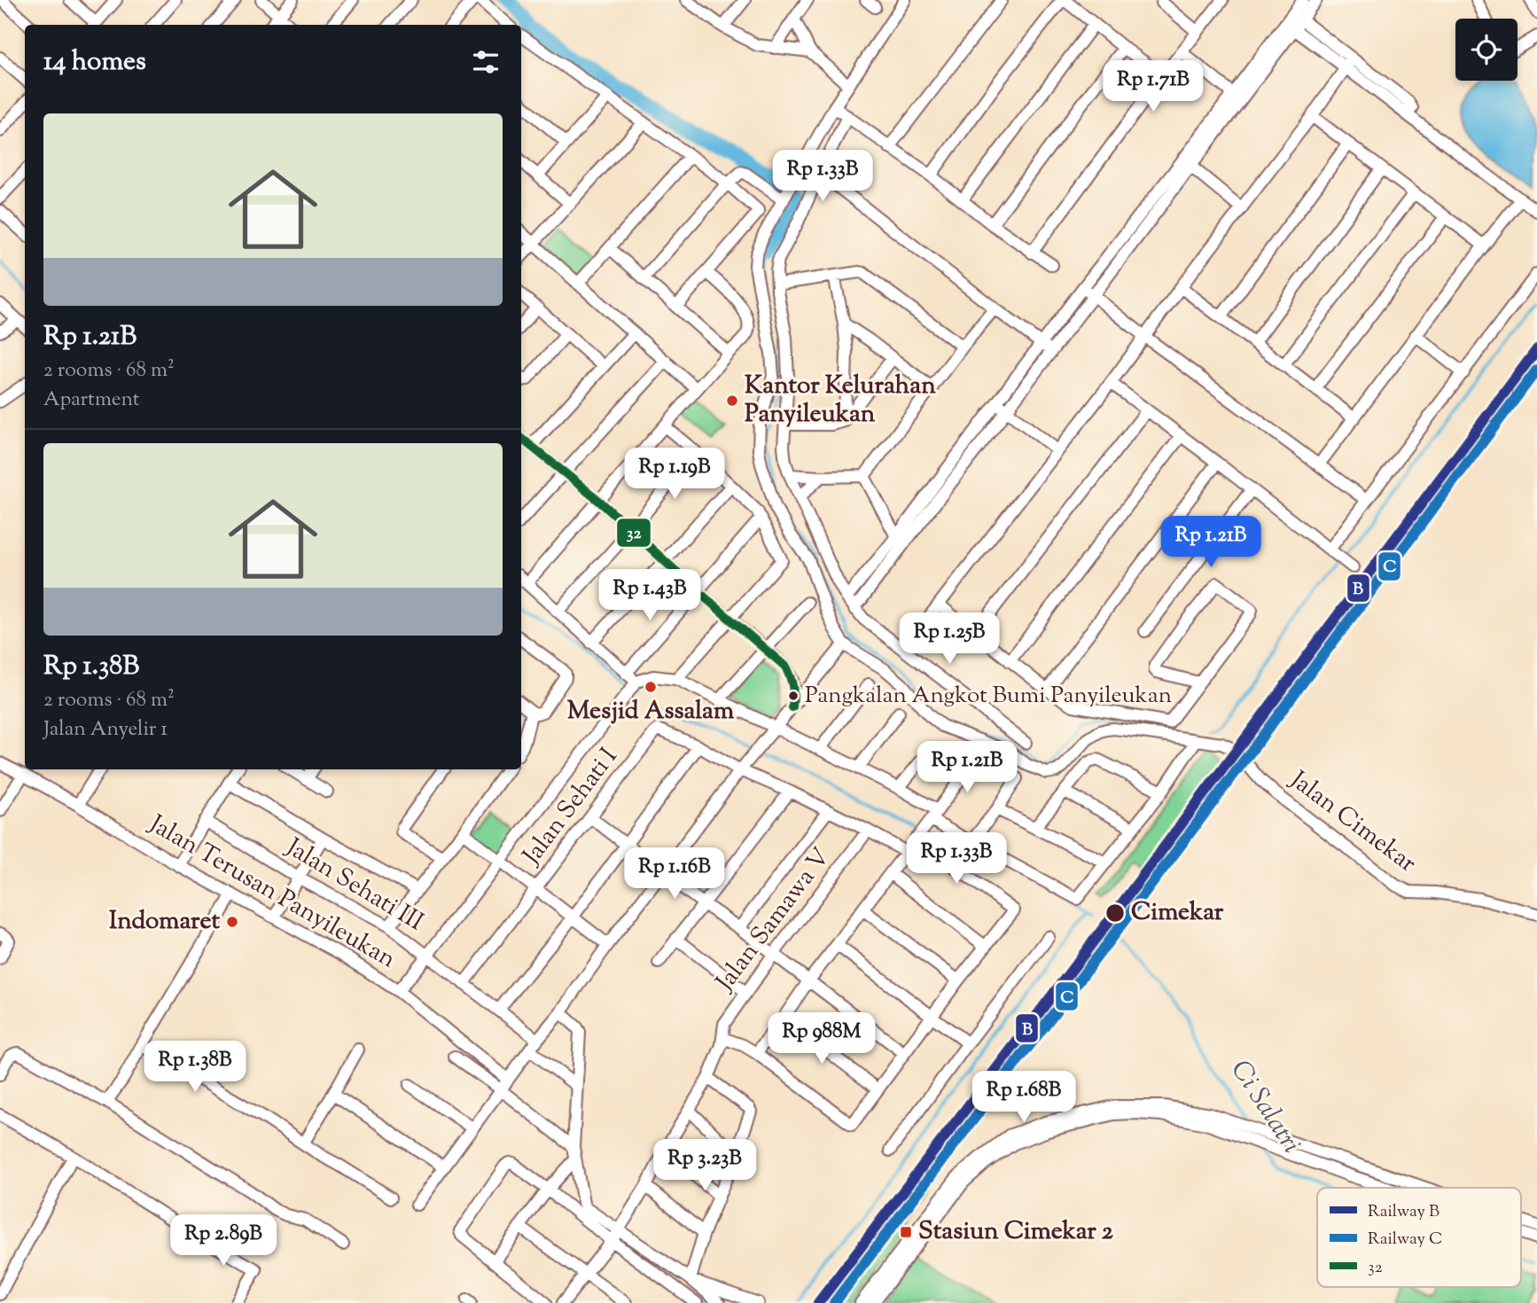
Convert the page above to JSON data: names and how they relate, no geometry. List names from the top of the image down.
{
  "streets": {
    "street": [
      "Jalan Sehati I",
      "Jalan Cimekar",
      "Jalan Sehati III",
      "Jalan Terusan Panyileukan",
      "Jalan Samawa V"
    ]
  },
  "crossings": [
    ["Jalan Sehati I", "Jalan Sehati III"],
    ["Jalan Sehati I", "Jalan Samawa V"]
  ],
  "water": ["Ci Salatri"],
  "places": {
    "other": [
      "Kantor Kelurahan Panyileukan",
      "Mesjid Assalam",
      "Pangkalan Angkot Bumi Panyileukan",
      "Cimekar",
      "Indomaret"
    ],
    "transit": ["Stasiun Cimekar 2"]
  },
  "lines": ["rail line B", "rail line C", "transit line 32"],
  "legend": ["Railway B", "Railway C", "32"],
  "page": {
    "heading": "14 homes",
    "price": [
      "Rp 1.71B",
      "Rp 1.33B",
      "Rp 1.19B",
      "Rp 1.21B",
      "Rp 1.43B",
      "Rp 1.25B",
      "Rp 1.21B",
      "Rp 1.33B",
      "Rp 1.16B",
      "Rp 988M",
      "Rp 1.38B",
      "Rp 1.68B",
      "Rp 3.23B",
      "Rp 2.89B"
    ],
    "list": [
      {
        "name": "Rp 1.21B",
        "note": "2 rooms · 68 m² · Apartment"
      },
      {
        "name": "Rp 1.38B",
        "note": "2 rooms · 68 m² · Jalan Anyelir 1"
      }
    ]
  }
}
